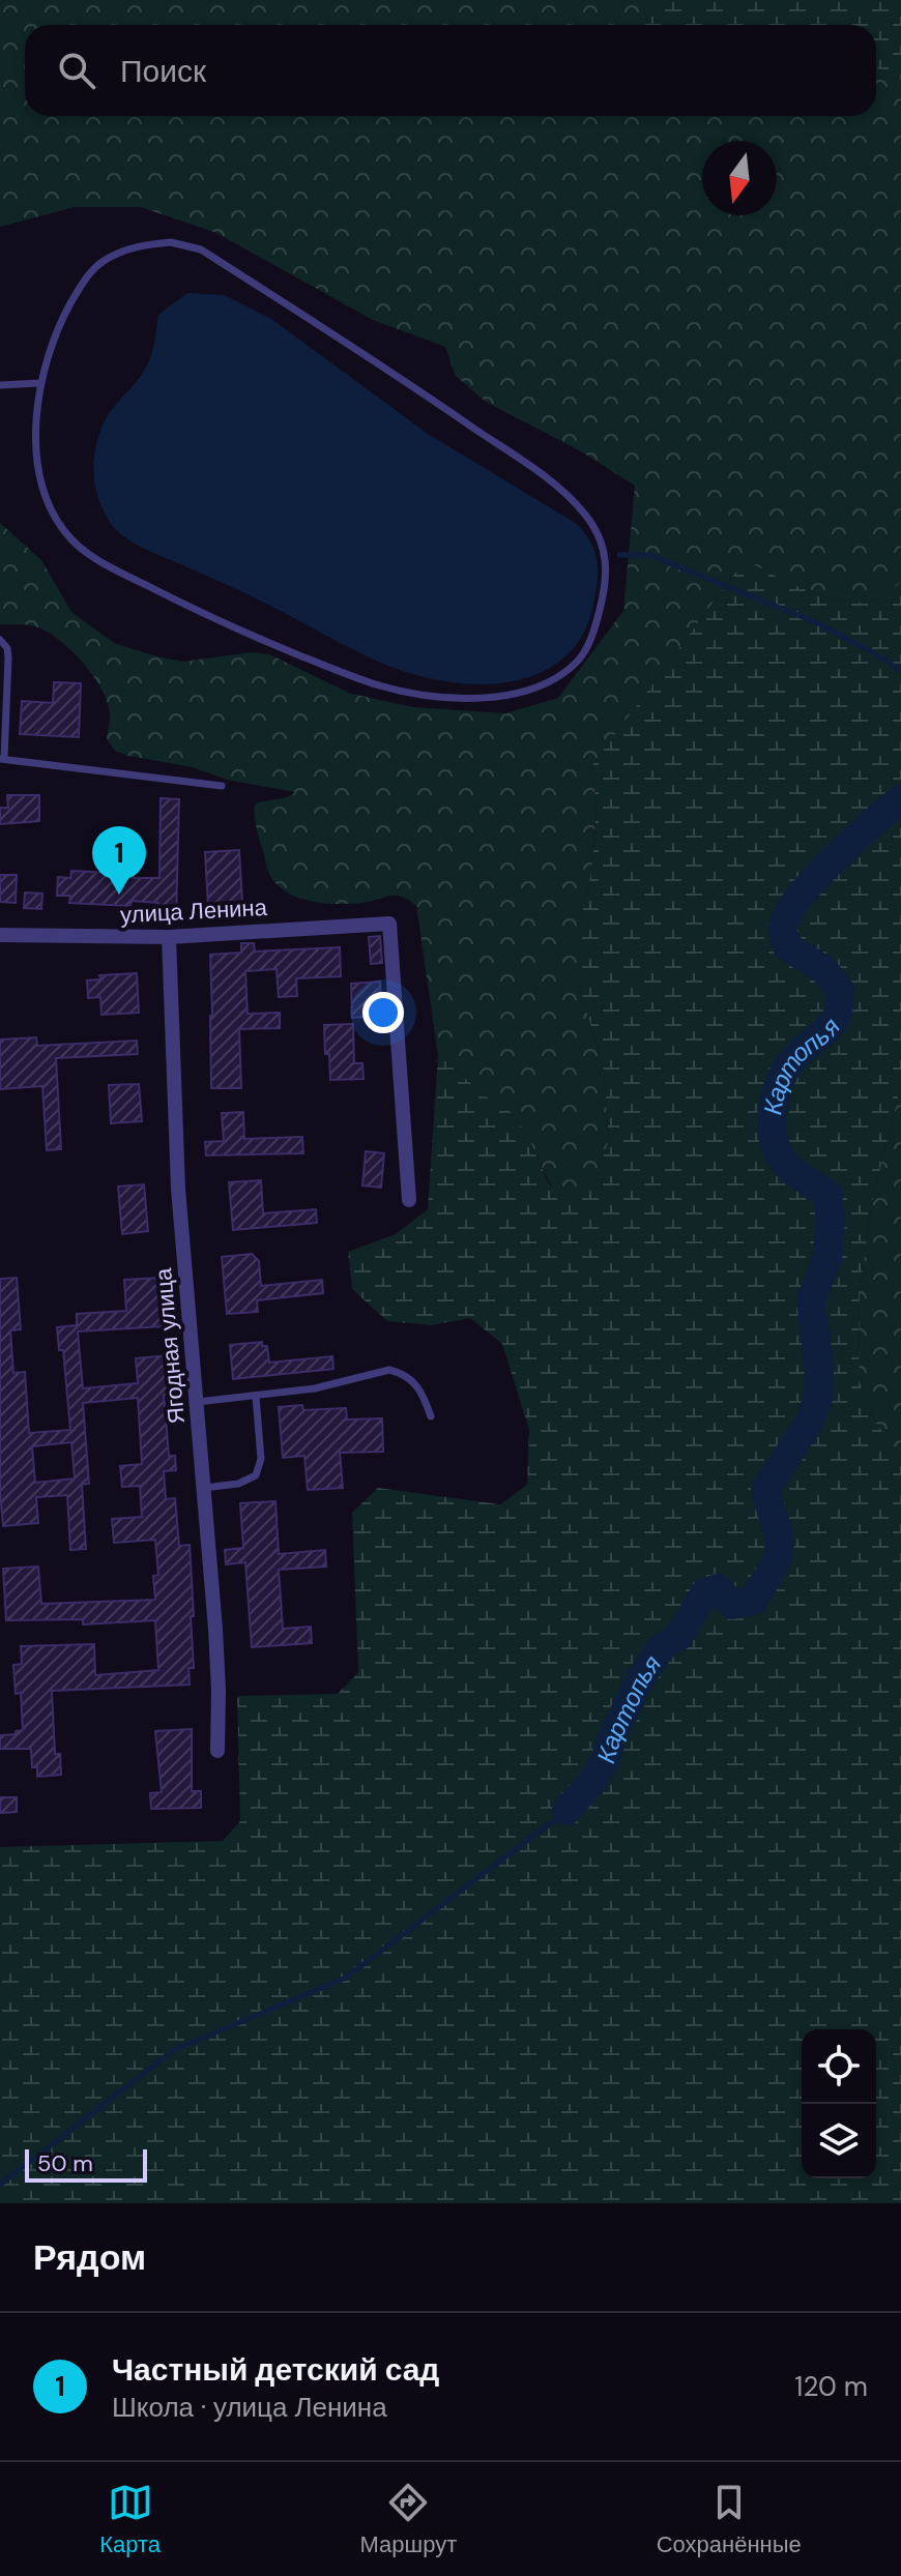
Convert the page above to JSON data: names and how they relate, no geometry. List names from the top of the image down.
{
  "streets": {
    "street": ["улица Ленина", "Ягодная улица"]
  },
  "crossings": [
    ["улица Ленина", "Ягодная улица"]
  ],
  "water": ["Картопья"],
  "scale_bar": "50 m",
  "north": "bottom",
  "page": {
    "search": "Поиск",
    "pins": "1",
    "scale": "50 m",
    "heading": "Рядом",
    "list": [
      {
        "mark": "1",
        "name": "Частный детский сад",
        "note": "Школа · улица Ленина",
        "value": "120 m"
      }
    ],
    "nav": ["Карта", "Маршрут", "Сохранённые"]
  }
}
